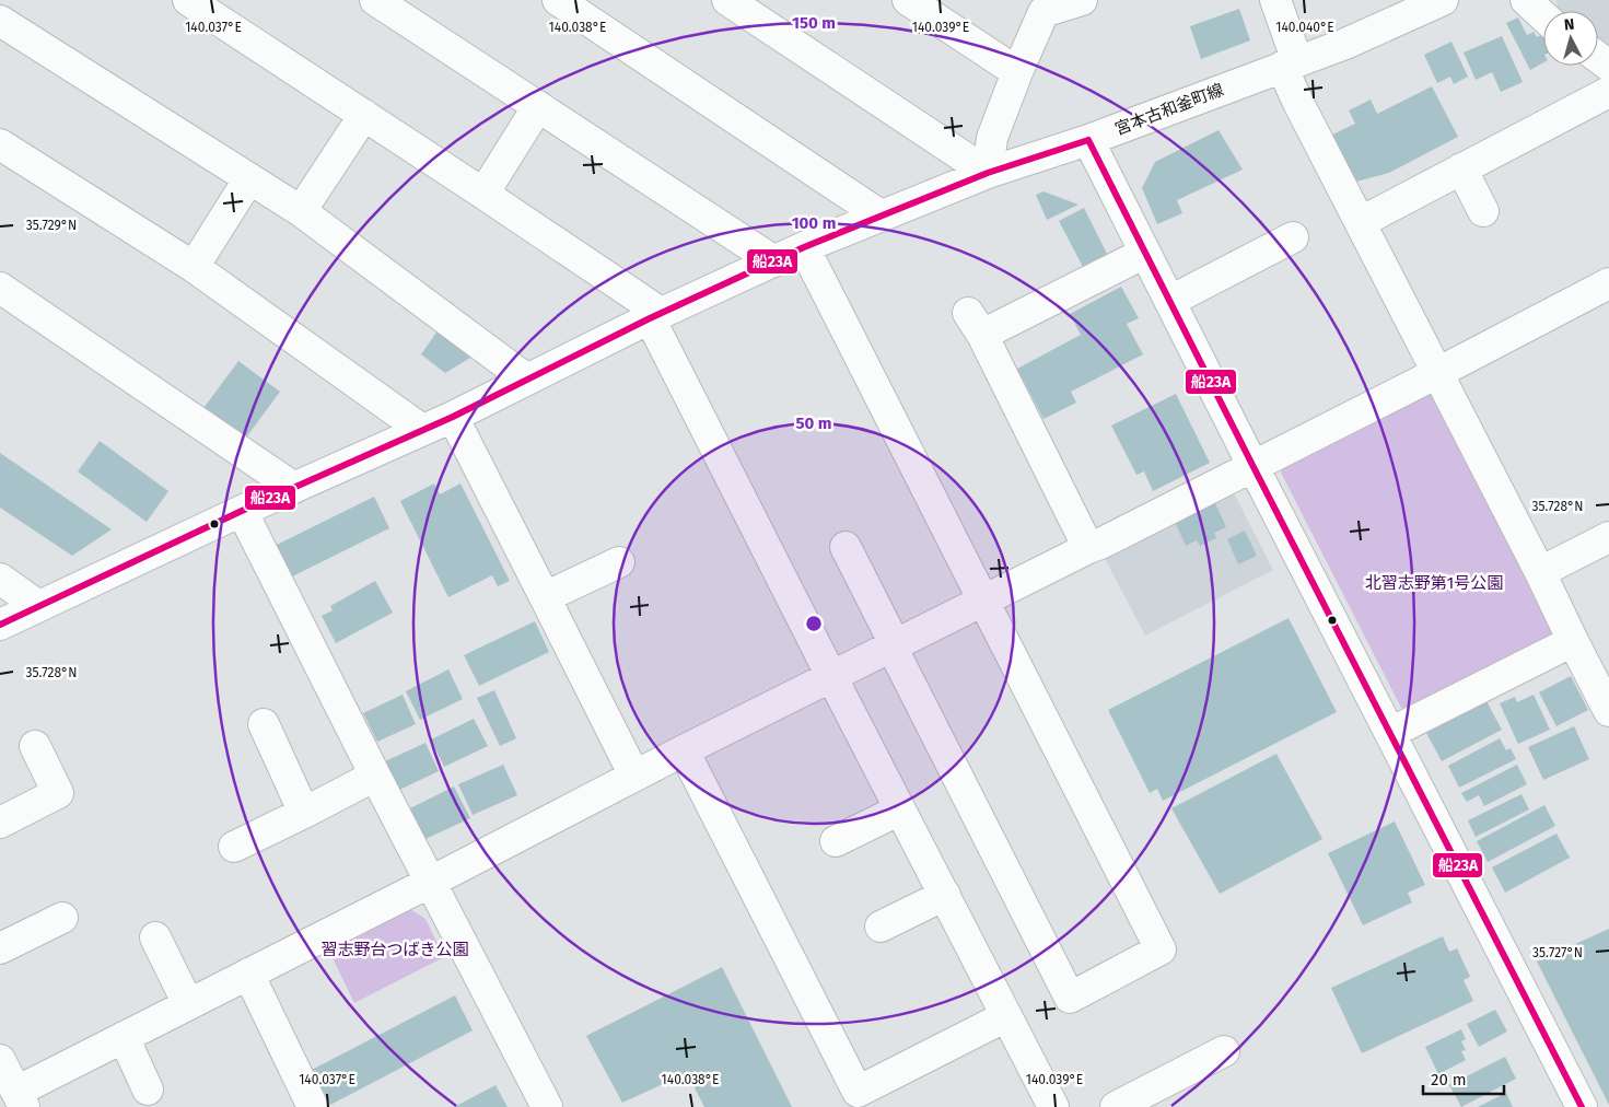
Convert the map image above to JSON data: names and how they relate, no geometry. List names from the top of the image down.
{
  "streets": {
    "street": ["宮本古和釜町線"]
  },
  "parks": ["北習志野第1号公園", "習志野台つばき公園"],
  "lines": ["transit line 船23A"],
  "scale_bar": "20 m",
  "north": "top",
  "coordinates": [
    "140.037°E",
    "140.038°E",
    "140.039°E",
    "140.040°E",
    "35.729°N",
    "35.728°N",
    "35.727°N"
  ],
  "rings": ["150 m", "100 m", "50 m"]
}
